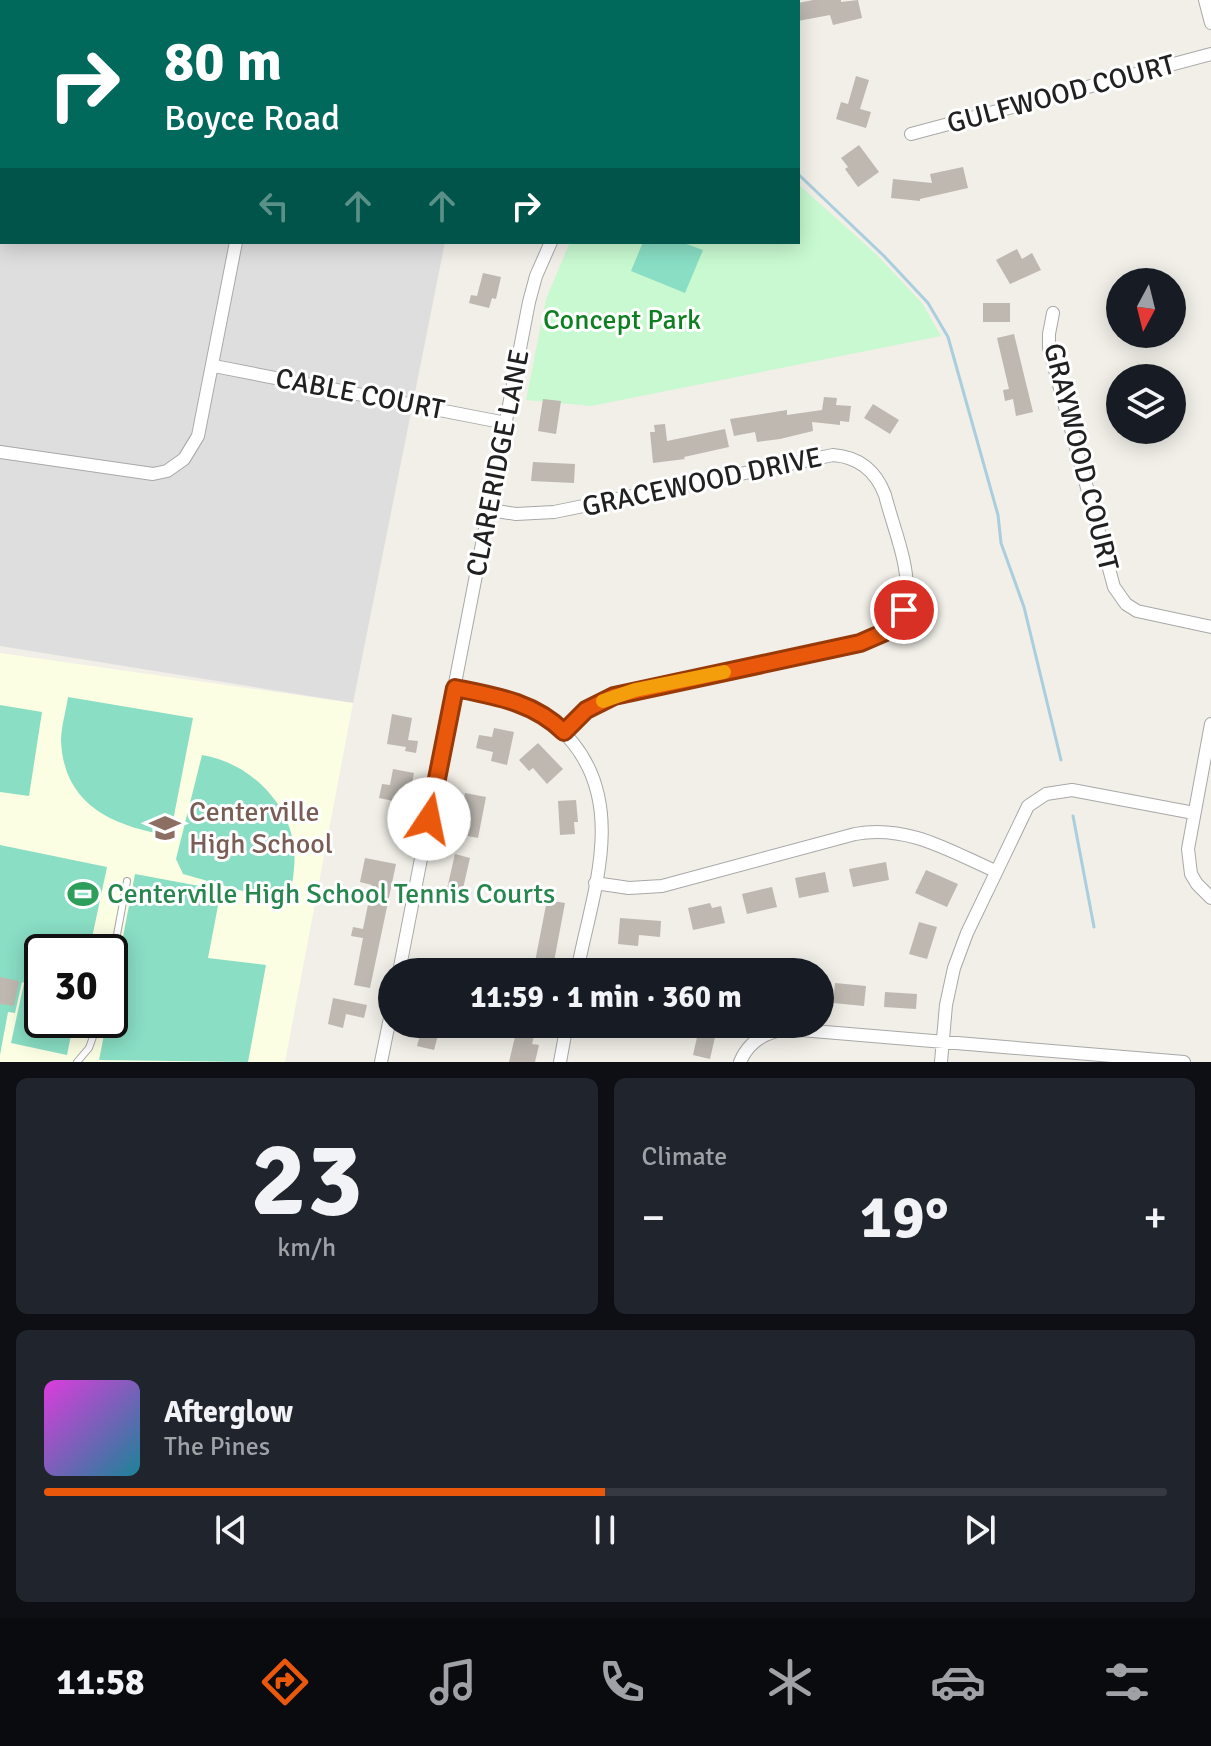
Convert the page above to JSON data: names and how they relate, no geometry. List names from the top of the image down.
{
  "streets": {
    "street": [
      "GULFWOOD COURT",
      "CABLE COURT",
      "GRAYWOOD COURT",
      "CLARERIDGE LANE",
      "GRACEWOOD DRIVE"
    ]
  },
  "crossings": [
    ["CABLE COURT", "CLARERIDGE LANE"],
    ["CLARERIDGE LANE", "GRACEWOOD DRIVE"]
  ],
  "parks": ["Concept Park"],
  "places": {
    "school or university": ["Centerville High School"],
    "sports": ["Centerville High School Tennis Courts"]
  },
  "north": "bottom",
  "page": {
    "turn": ["80 m", "Boyce Road"],
    "limit": "30",
    "trip": "11:59 · 1 min · 360 m",
    "tile": [
      ["23", "km/h"],
      "Climate"
    ],
    "heat": ["−", "19°", "+"],
    "song": ["Afterglow", "The Pines"],
    "tabs": "11:58"
  }
}
